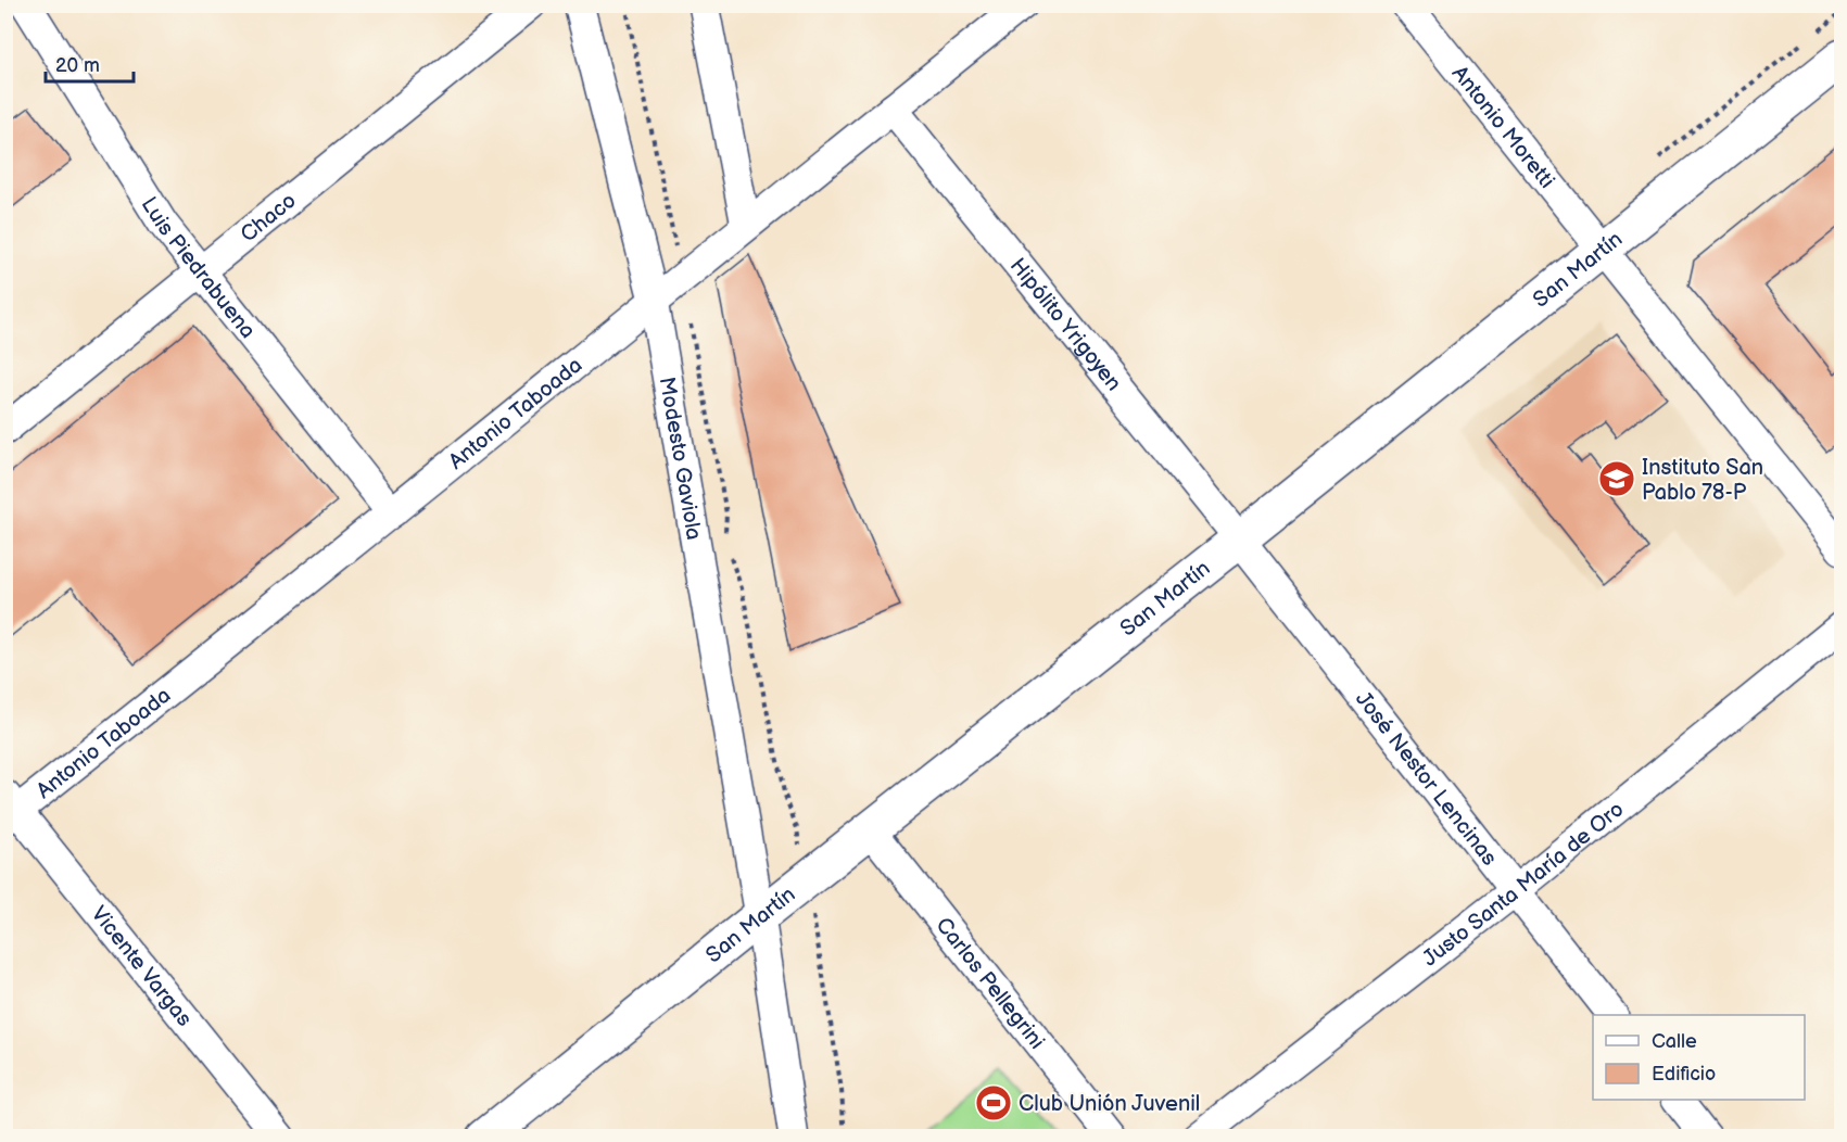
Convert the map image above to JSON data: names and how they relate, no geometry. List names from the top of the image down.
{
  "streets": {
    "main road": ["San Martín"],
    "street": [
      "Antonio Moretti",
      "Chaco",
      "Luis Piedrabuena",
      "Hipólito Yrigoyen",
      "Antonio Taboada",
      "Modesto Gaviola",
      "José Nestor Lencinas",
      "Justo Santa María de Oro",
      "Vicente Vargas",
      "Carlos Pellegrini"
    ]
  },
  "crossings": [
    ["Antonio Moretti", "San Martín"],
    ["Chaco", "Luis Piedrabuena"],
    ["Luis Piedrabuena", "Antonio Taboada"],
    ["San Martín", "Hipólito Yrigoyen"],
    ["San Martín", "Modesto Gaviola"],
    ["San Martín", "José Nestor Lencinas"],
    ["San Martín", "Carlos Pellegrini"],
    ["Hipólito Yrigoyen", "Antonio Taboada"],
    ["Hipólito Yrigoyen", "José Nestor Lencinas"],
    ["Antonio Taboada", "Modesto Gaviola"],
    ["Antonio Taboada", "Vicente Vargas"],
    ["José Nestor Lencinas", "Justo Santa María de Oro"]
  ],
  "places": {
    "school or university": ["Instituto San Pablo 78-P"],
    "sports": ["Club Unión Juvenil"]
  },
  "legend": ["Calle", "Edificio"],
  "scale_bar": "20 m"
}
